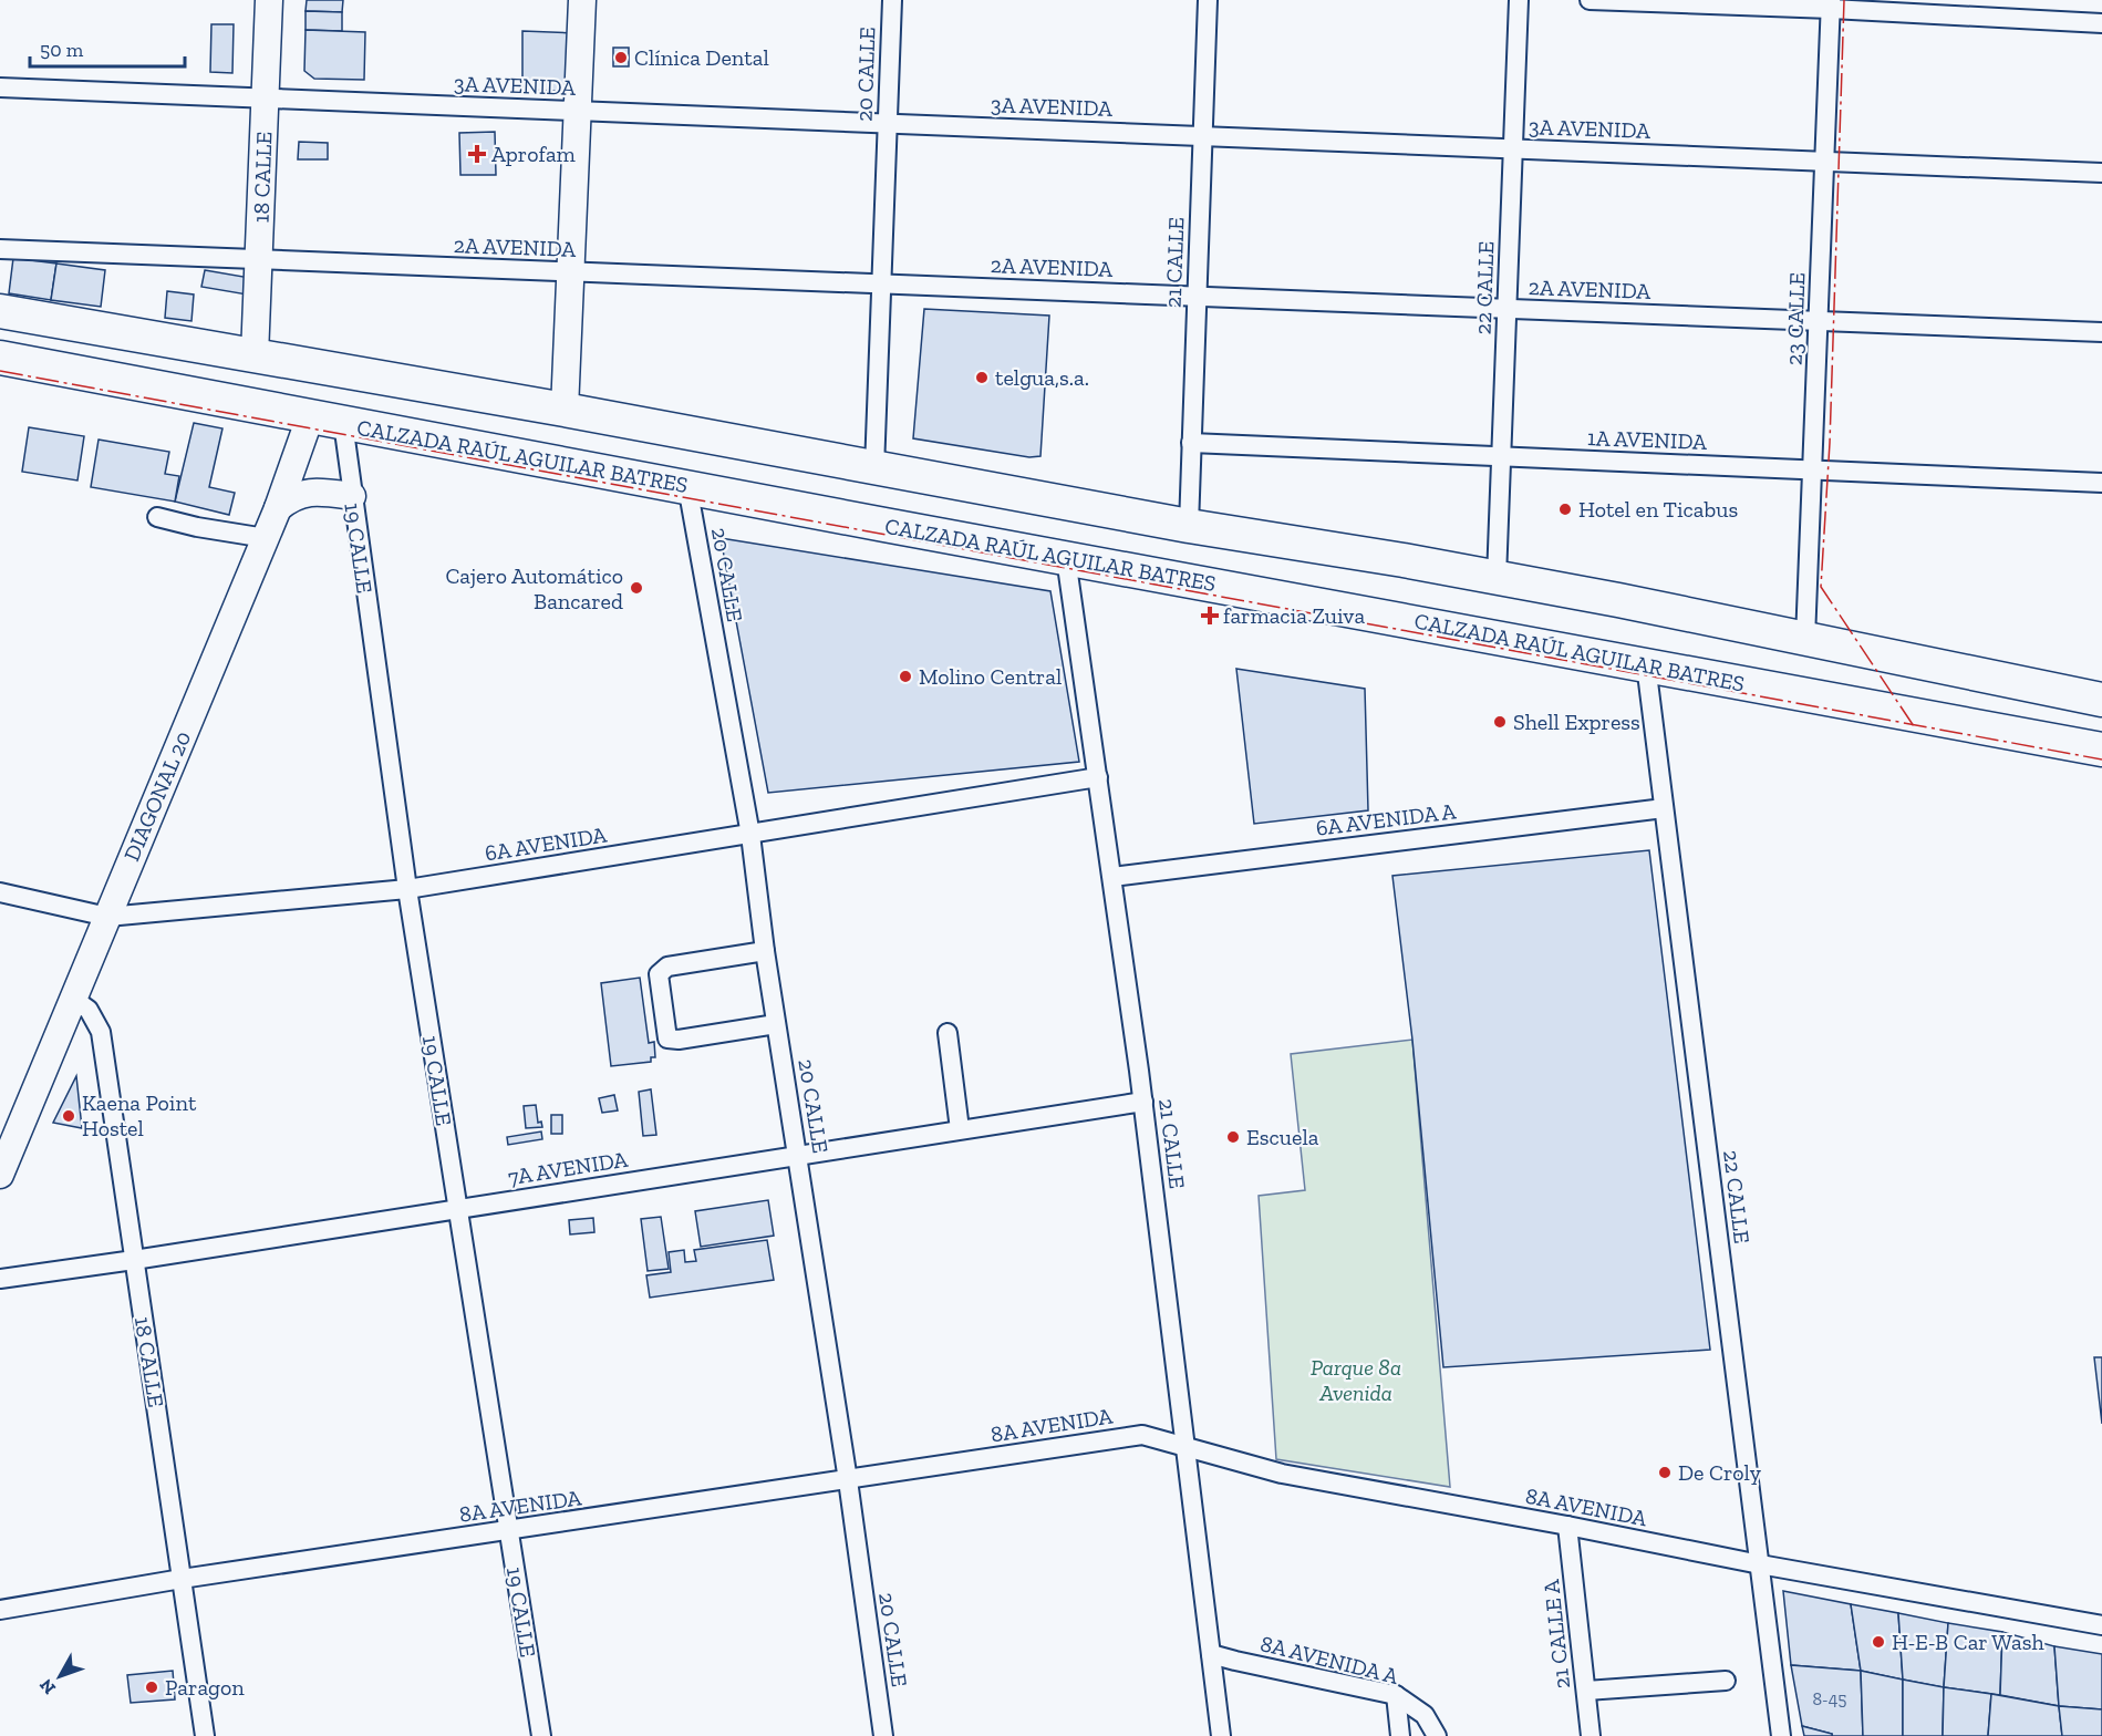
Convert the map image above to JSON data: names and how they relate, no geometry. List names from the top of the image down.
{
  "streets": {
    "highway": ["CALZADA RAÚL AGUILAR BATRES"],
    "street": [
      "20 CALLE",
      "3A AVENIDA",
      "18 CALLE",
      "2A AVENIDA",
      "21 CALLE",
      "22 CALLE",
      "23 CALLE",
      "1A AVENIDA",
      "19 CALLE",
      "DIAGONAL 20",
      "6A AVENIDA A",
      "6A AVENIDA",
      "7A AVENIDA",
      "8A AVENIDA",
      "21 CALLE A",
      "8A AVENIDA A"
    ]
  },
  "crossings": [
    ["20 CALLE", "3A AVENIDA"],
    ["20 CALLE", "2A AVENIDA"],
    ["20 CALLE", "CALZADA RAÚL AGUILAR BATRES"],
    ["20 CALLE", "6A AVENIDA"],
    ["20 CALLE", "7A AVENIDA"],
    ["20 CALLE", "8A AVENIDA"],
    ["3A AVENIDA", "18 CALLE"],
    ["3A AVENIDA", "21 CALLE"],
    ["3A AVENIDA", "22 CALLE"],
    ["3A AVENIDA", "23 CALLE"],
    ["18 CALLE", "2A AVENIDA"],
    ["18 CALLE", "DIAGONAL 20"],
    ["18 CALLE", "7A AVENIDA"],
    ["18 CALLE", "8A AVENIDA"],
    ["2A AVENIDA", "21 CALLE"],
    ["2A AVENIDA", "22 CALLE"],
    ["2A AVENIDA", "23 CALLE"],
    ["21 CALLE", "1A AVENIDA"],
    ["21 CALLE", "CALZADA RAÚL AGUILAR BATRES"],
    ["21 CALLE", "6A AVENIDA A"],
    ["21 CALLE", "6A AVENIDA"],
    ["21 CALLE", "7A AVENIDA"],
    ["21 CALLE", "8A AVENIDA"],
    ["21 CALLE", "8A AVENIDA A"],
    ["22 CALLE", "1A AVENIDA"],
    ["22 CALLE", "CALZADA RAÚL AGUILAR BATRES"],
    ["22 CALLE", "6A AVENIDA A"],
    ["22 CALLE", "8A AVENIDA"],
    ["23 CALLE", "1A AVENIDA"],
    ["CALZADA RAÚL AGUILAR BATRES", "19 CALLE"],
    ["CALZADA RAÚL AGUILAR BATRES", "DIAGONAL 20"],
    ["19 CALLE", "6A AVENIDA"],
    ["19 CALLE", "7A AVENIDA"],
    ["19 CALLE", "8A AVENIDA"],
    ["DIAGONAL 20", "6A AVENIDA"],
    ["8A AVENIDA", "21 CALLE A"]
  ],
  "parks": ["Parque 8a Avenida"],
  "places": {
    "other": [
      "Clínica Dental",
      "telgua,s.a.",
      "Hotel en Ticabus",
      "Cajero Automático Bancared",
      "Molino Central",
      "Shell Express",
      "Kaena Point Hostel",
      "Escuela",
      "De Croly",
      "H-E-B Car Wash",
      "Paragon"
    ],
    "health": ["Aprofam", "farmacia Zuiva"]
  },
  "house_numbers": ["8-45"],
  "scale_bar": "50 m",
  "north": "bottom left"
}
